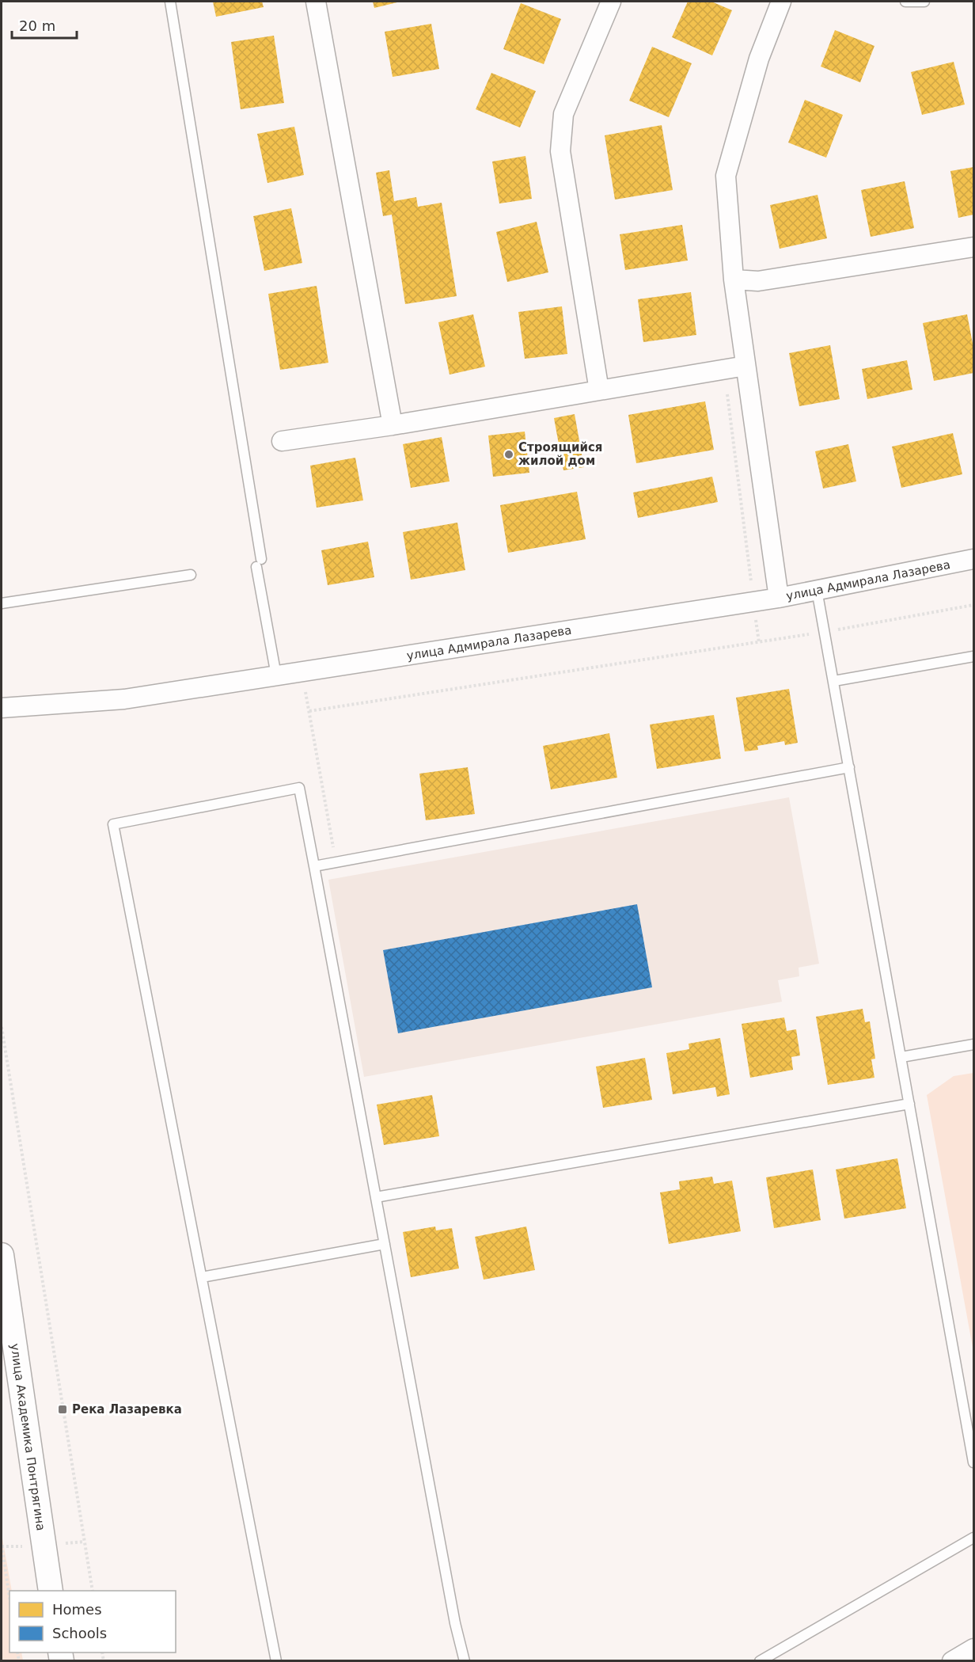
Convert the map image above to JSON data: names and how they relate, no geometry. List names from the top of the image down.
{
  "streets": {
    "street": ["улица Адмирала Лазарева", "улица Академика Понтрягина"]
  },
  "places": {
    "other": ["Строящийся жилой дом"],
    "transit": ["Река Лазаревка"]
  },
  "legend": ["Homes", "Schools"],
  "scale_bar": "20 m"
}
